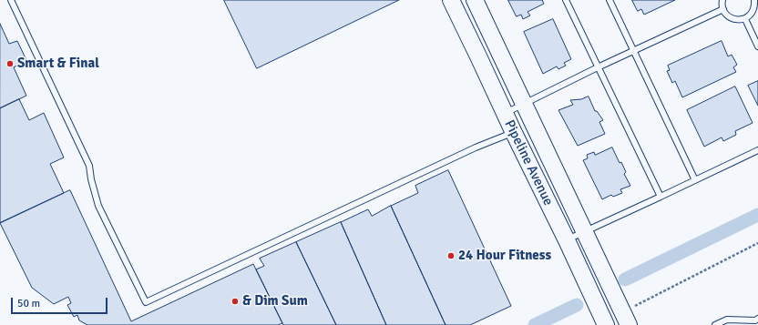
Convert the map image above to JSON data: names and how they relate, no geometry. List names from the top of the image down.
{
  "streets": {
    "main road": ["Pipeline Avenue"]
  },
  "places": ["Smart & Final", "24 Hour Fitness", "& Dim Sum"],
  "scale_bar": "50 m"
}
